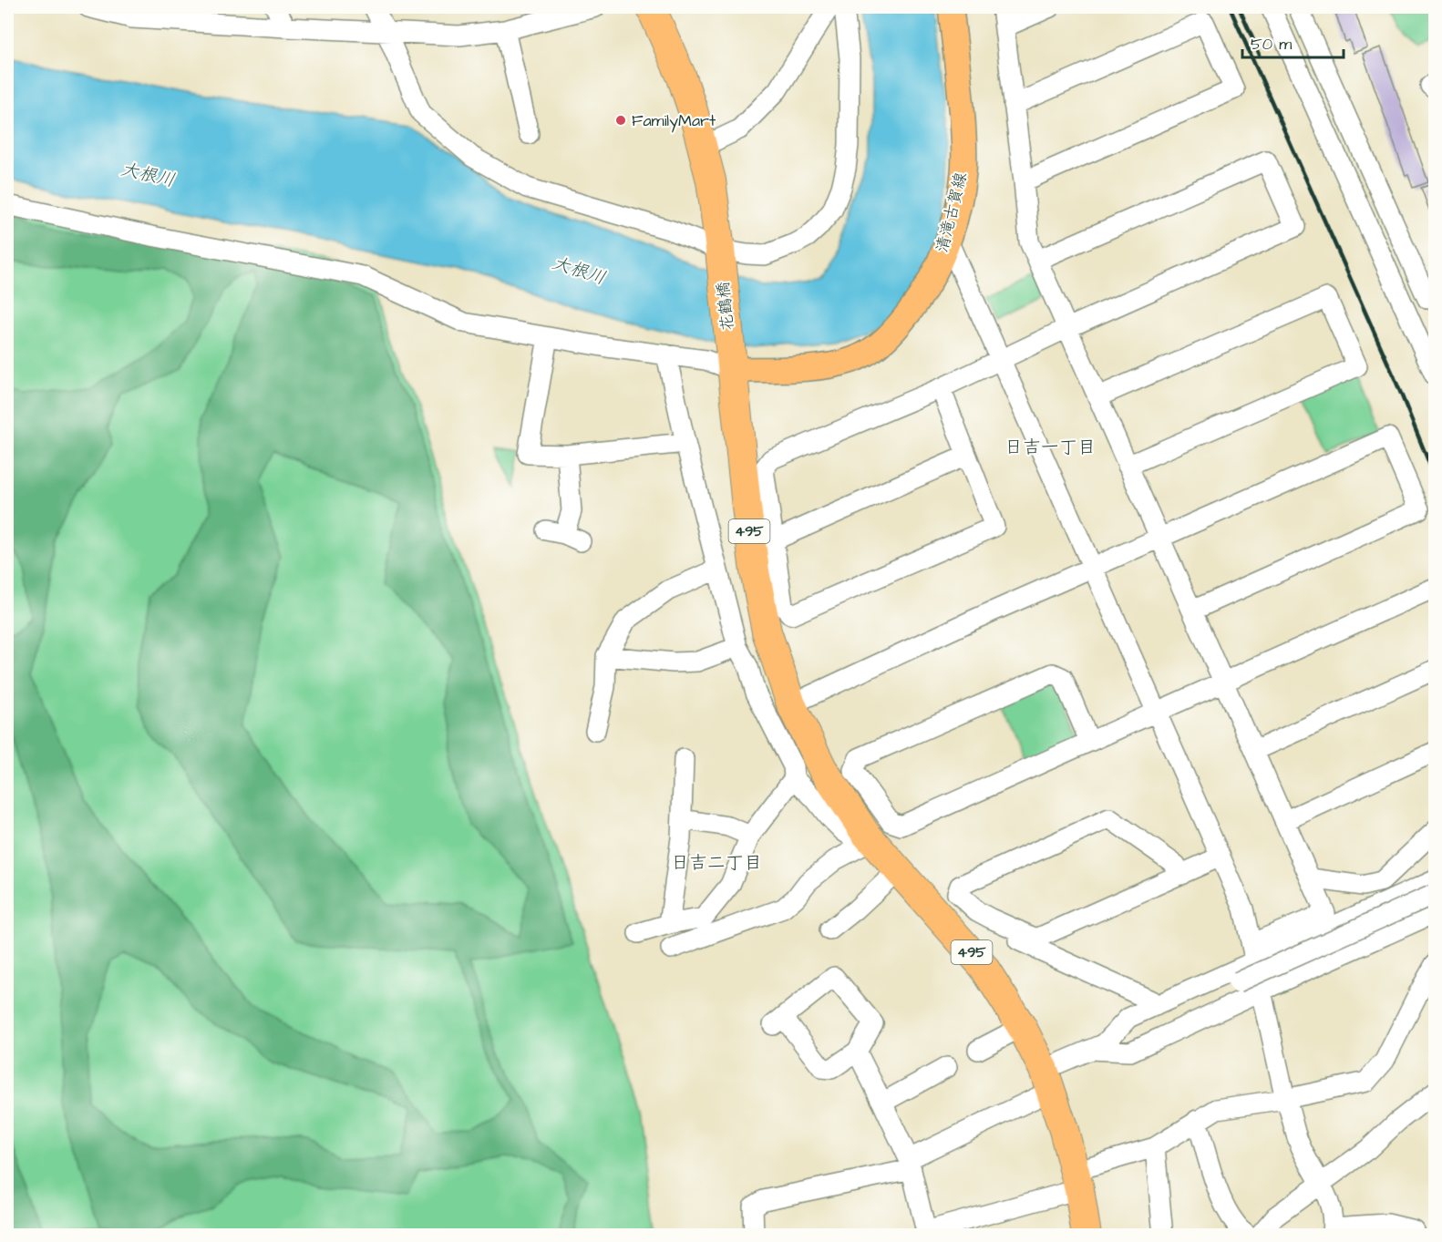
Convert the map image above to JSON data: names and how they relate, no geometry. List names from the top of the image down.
{
  "streets": {
    "highway": ["花鶴橋", "495"],
    "main road": ["清滝古賀線"]
  },
  "crossings": [
    ["清滝古賀線", "花鶴橋"],
    ["清滝古賀線", "495"],
    ["花鶴橋", "495"]
  ],
  "districts": ["日吉一丁目", "日吉二丁目"],
  "water": ["大根川"],
  "places": ["FamilyMart"],
  "scale_bar": "50 m"
}
